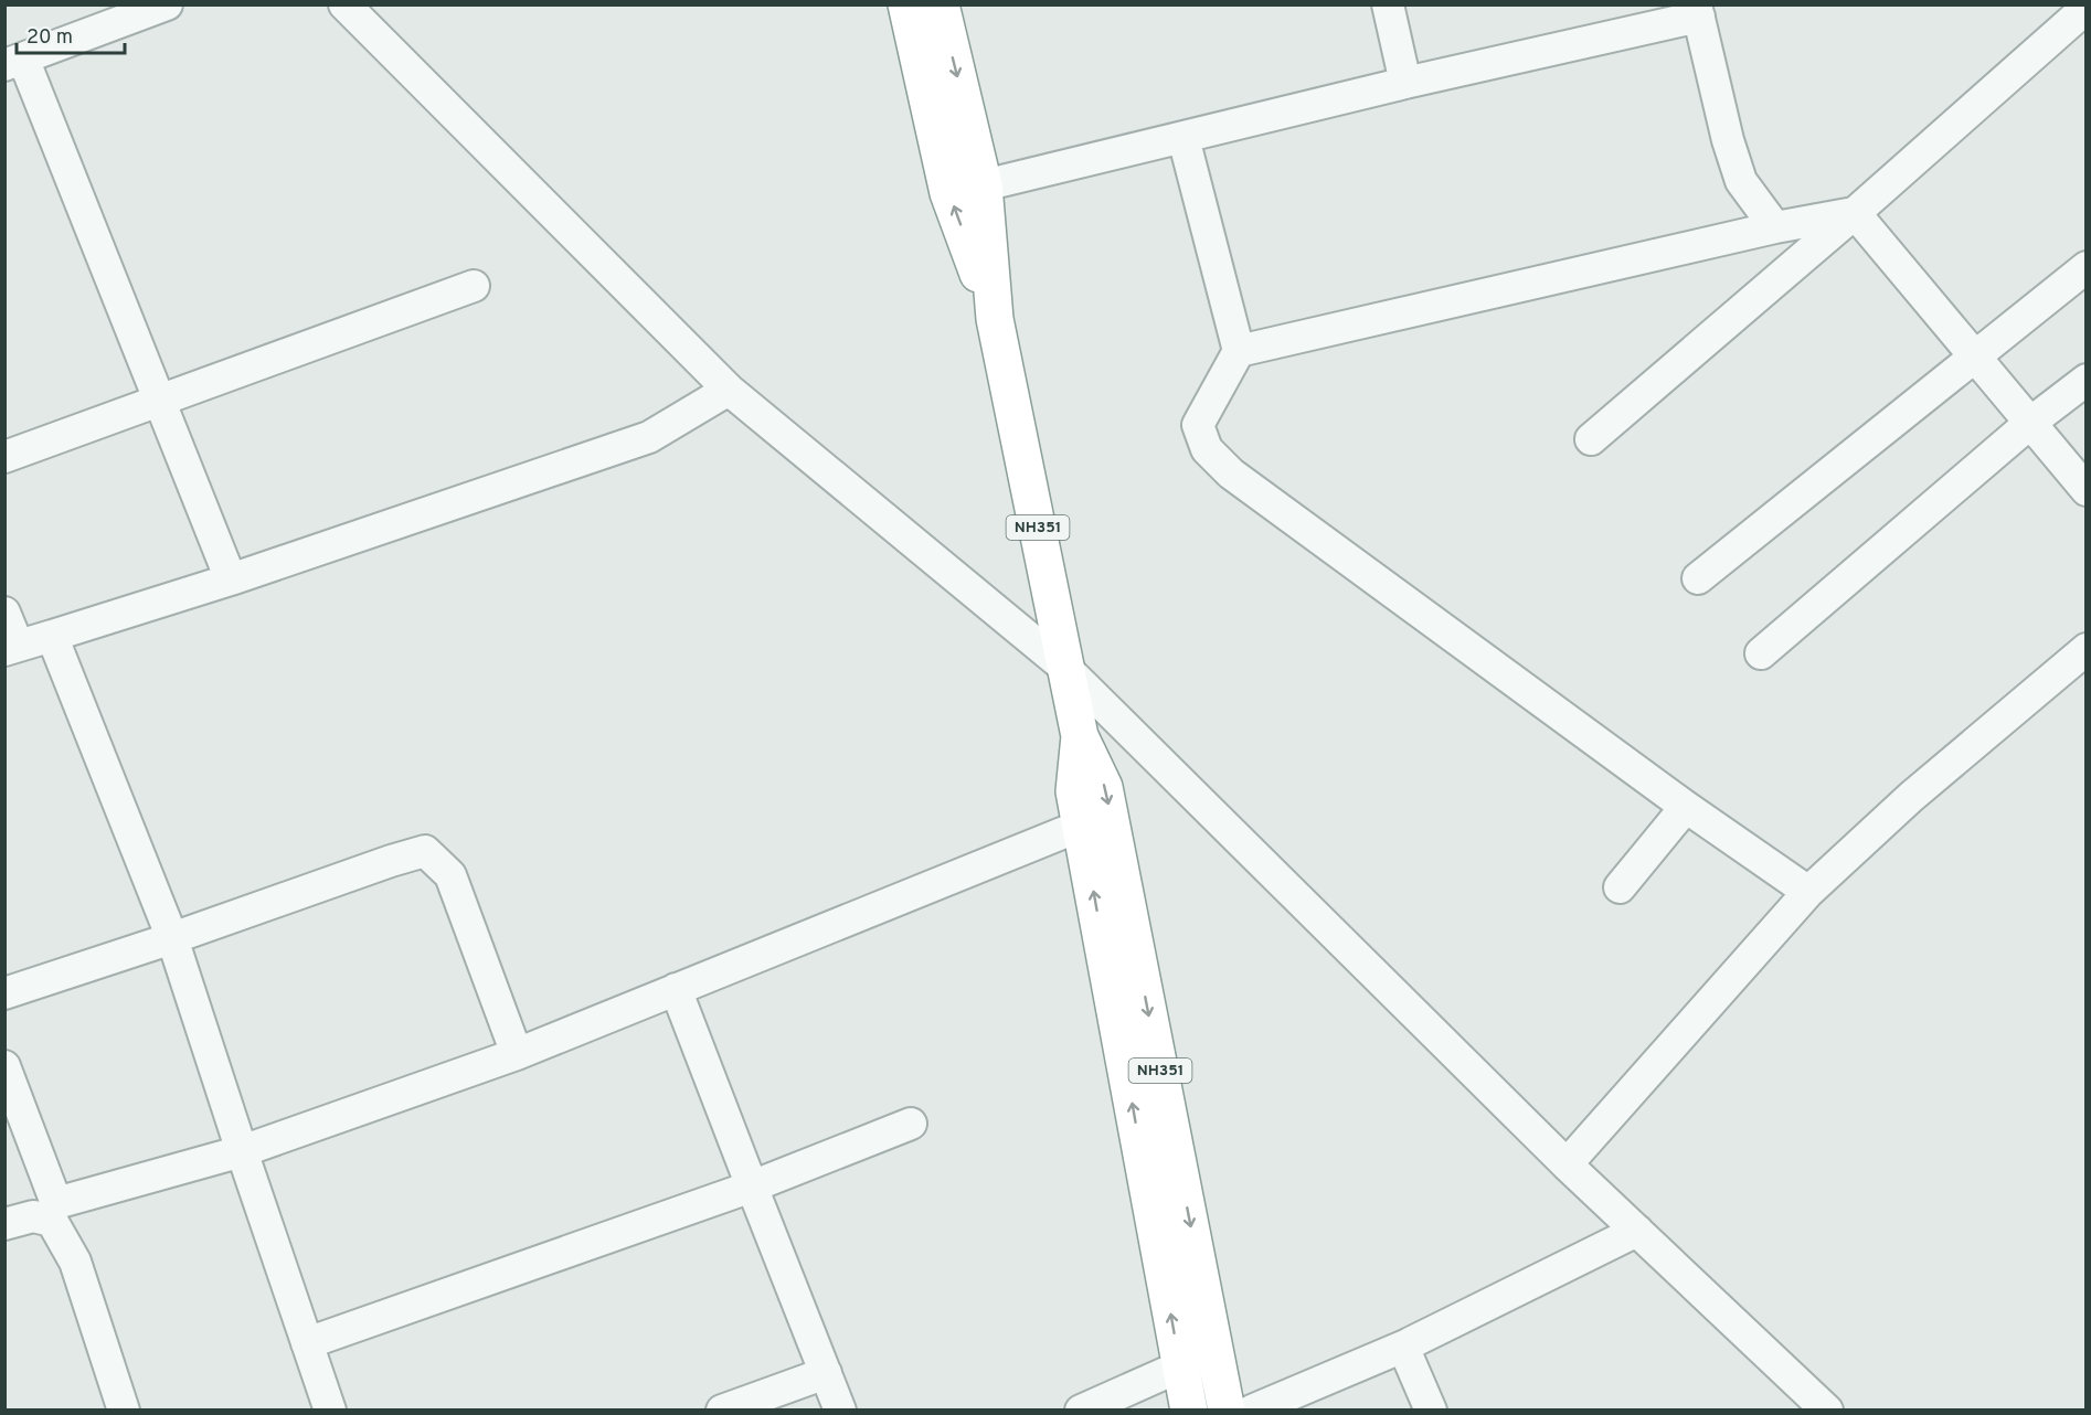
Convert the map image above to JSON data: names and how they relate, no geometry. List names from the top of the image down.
{
  "streets": {
    "highway": ["NH351"]
  },
  "scale_bar": "20 m"
}
